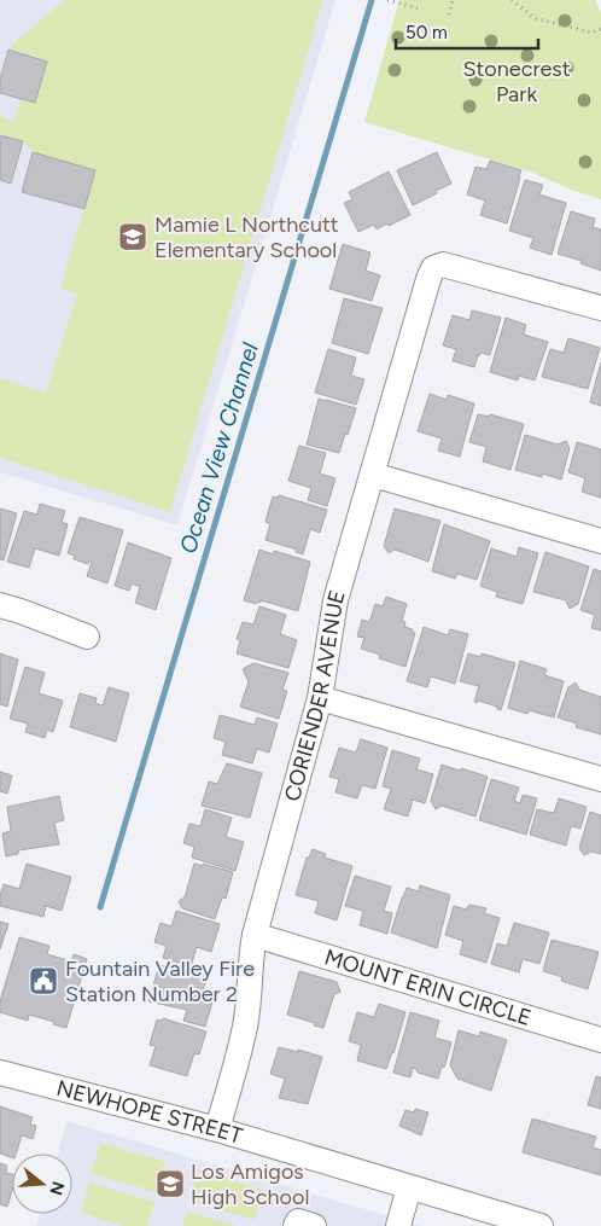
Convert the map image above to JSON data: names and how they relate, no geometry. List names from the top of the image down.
{
  "streets": {
    "street": ["CORIENDER AVENUE", "MOUNT ERIN CIRCLE", "NEWHOPE STREET"]
  },
  "crossings": [
    ["CORIENDER AVENUE", "MOUNT ERIN CIRCLE"],
    ["CORIENDER AVENUE", "NEWHOPE STREET"]
  ],
  "water": ["Ocean View Channel"],
  "parks": ["Stonecrest Park"],
  "places": {
    "school or university": ["Mamie L Northcutt Elementary School", "Los Amigos High School"],
    "public building": ["Fountain Valley Fire Station Number 2"]
  },
  "scale_bar": "50 m",
  "north": "right"
}
